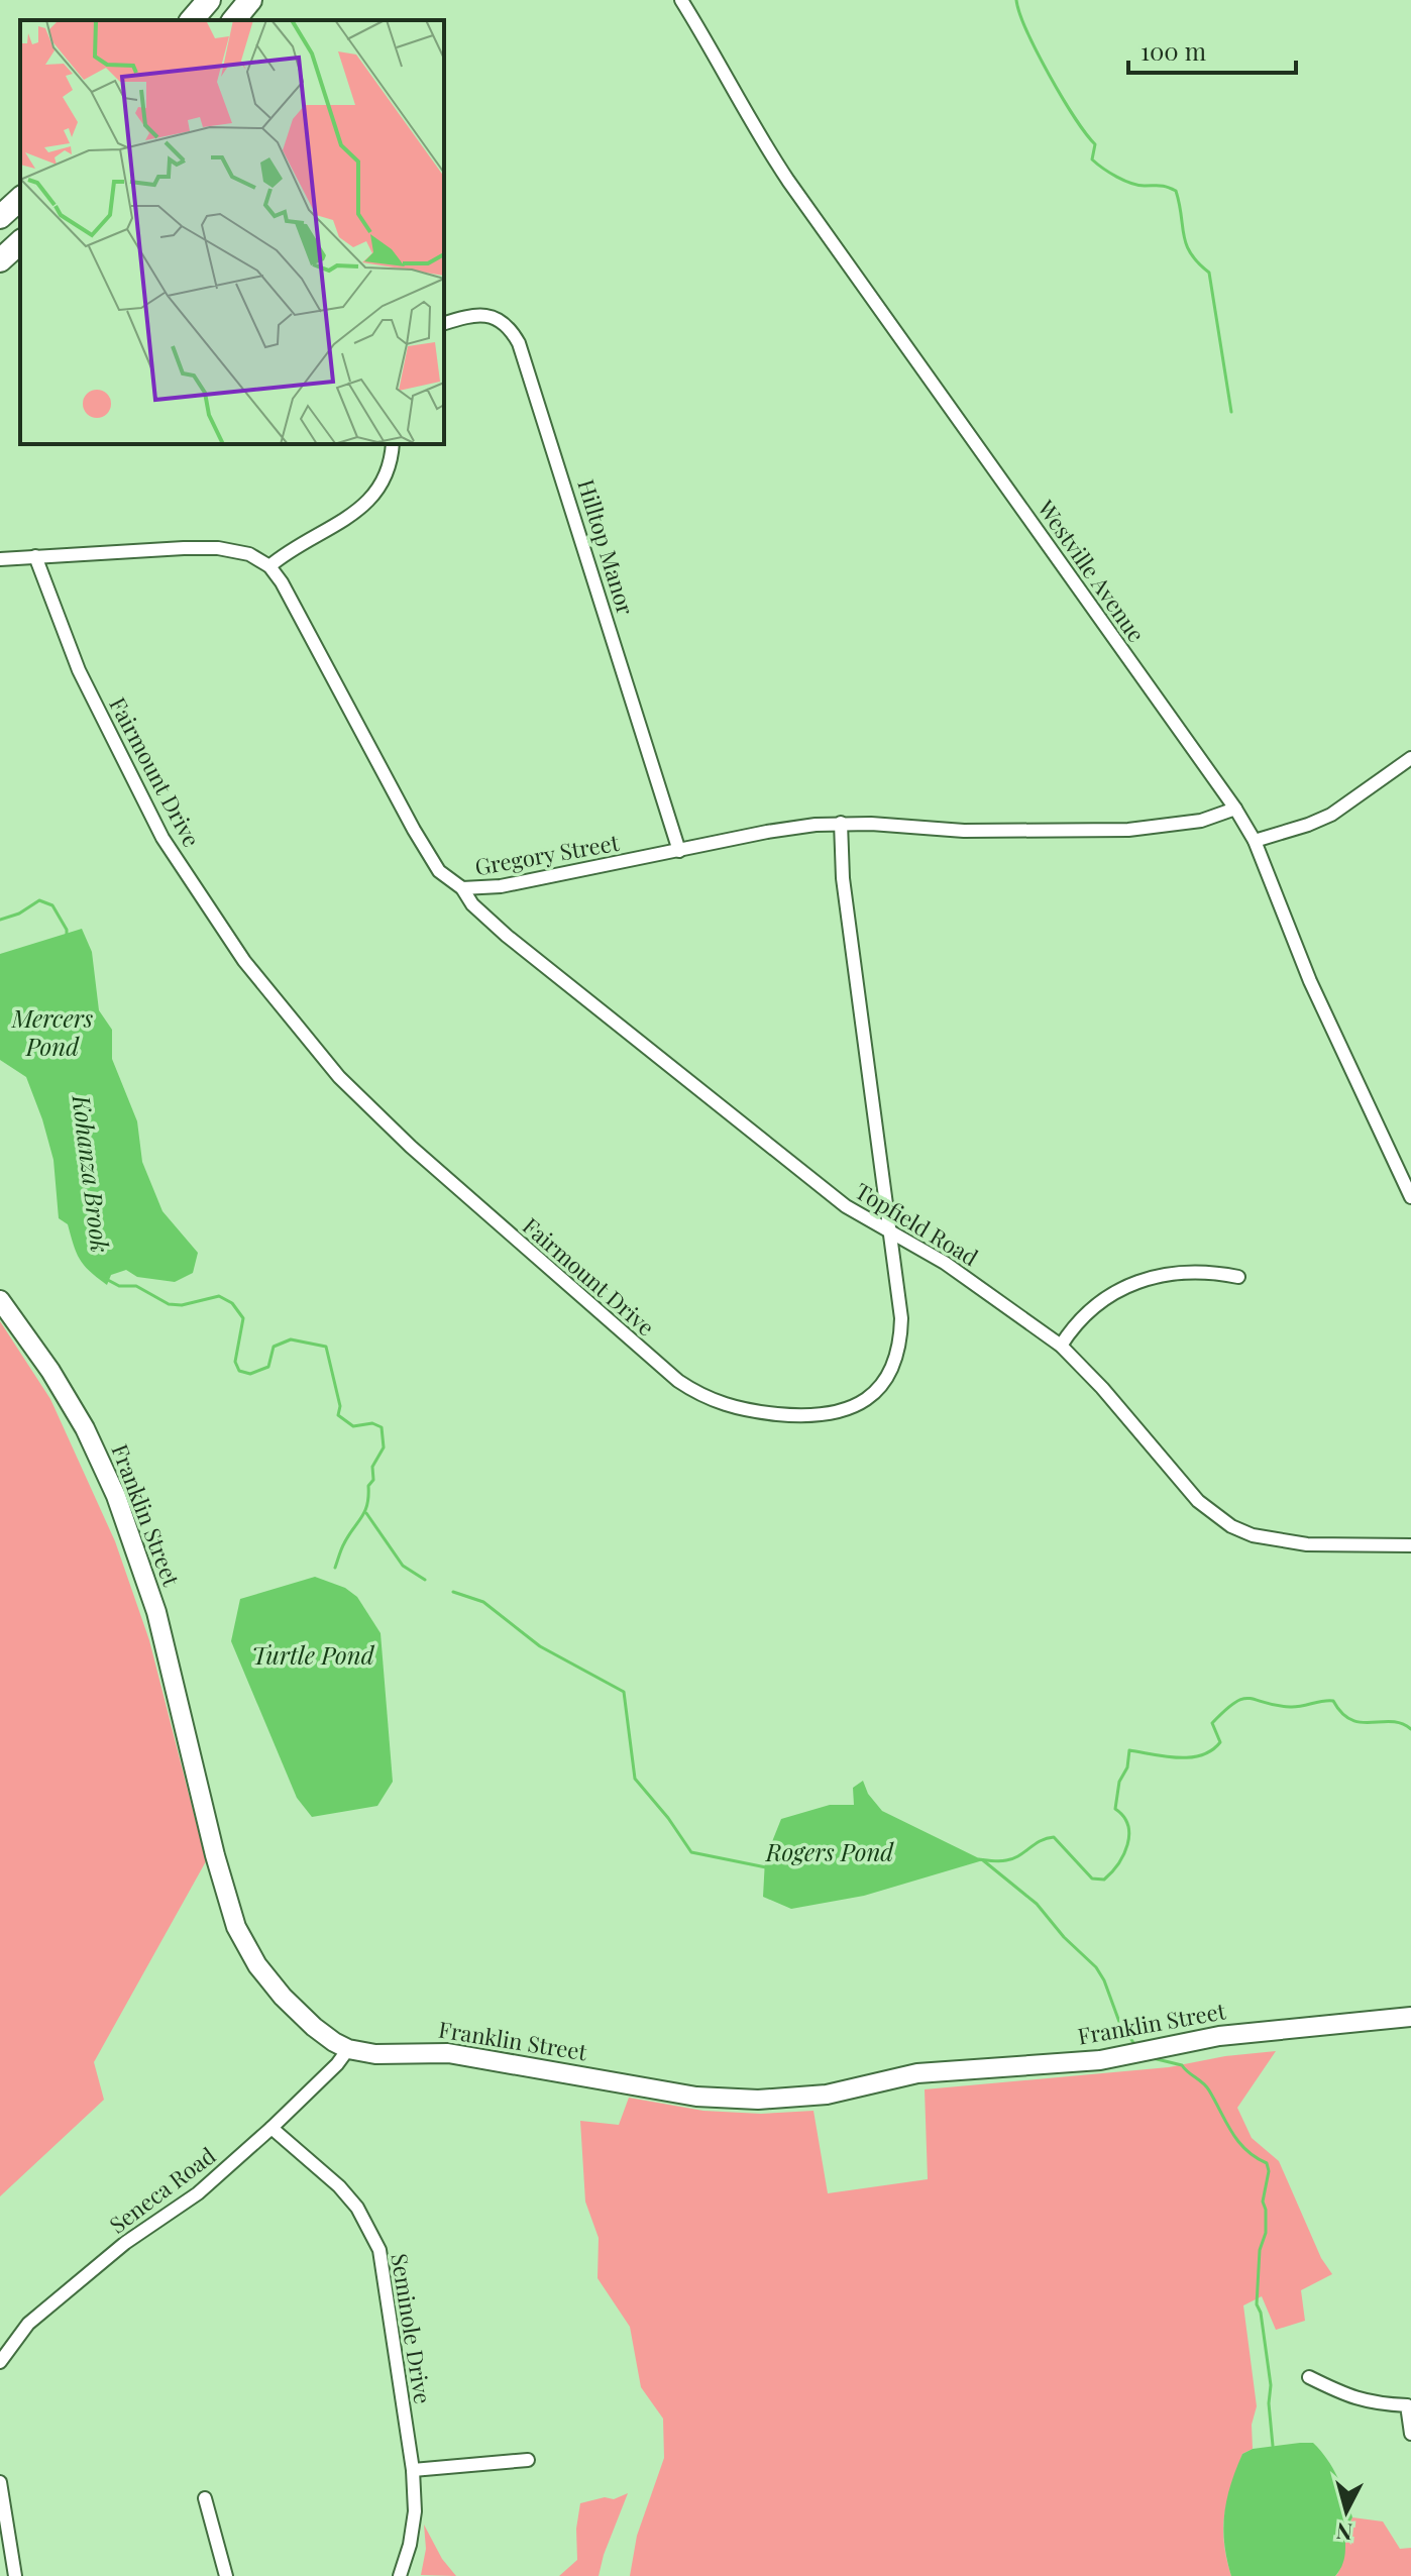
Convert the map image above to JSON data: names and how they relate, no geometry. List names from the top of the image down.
{
  "streets": {
    "main road": ["Franklin Street"],
    "street": [
      "Hilltop Manor",
      "Westville Avenue",
      "Fairmount Drive",
      "Gregory Street",
      "Topfield Road",
      "Seneca Road",
      "Seminole Drive"
    ]
  },
  "crossings": [
    ["Hilltop Manor", "Gregory Street"],
    ["Westville Avenue", "Gregory Street"],
    ["Fairmount Drive", "Gregory Street"],
    ["Fairmount Drive", "Topfield Road"],
    ["Gregory Street", "Topfield Road"],
    ["Franklin Street", "Seneca Road"],
    ["Seneca Road", "Seminole Drive"]
  ],
  "water": [
    "Mercers Pond",
    "Kohanza Brook",
    "Turtle Pond",
    "Rogers Pond"
  ],
  "scale_bar": "100 m",
  "north": "bottom"
}
